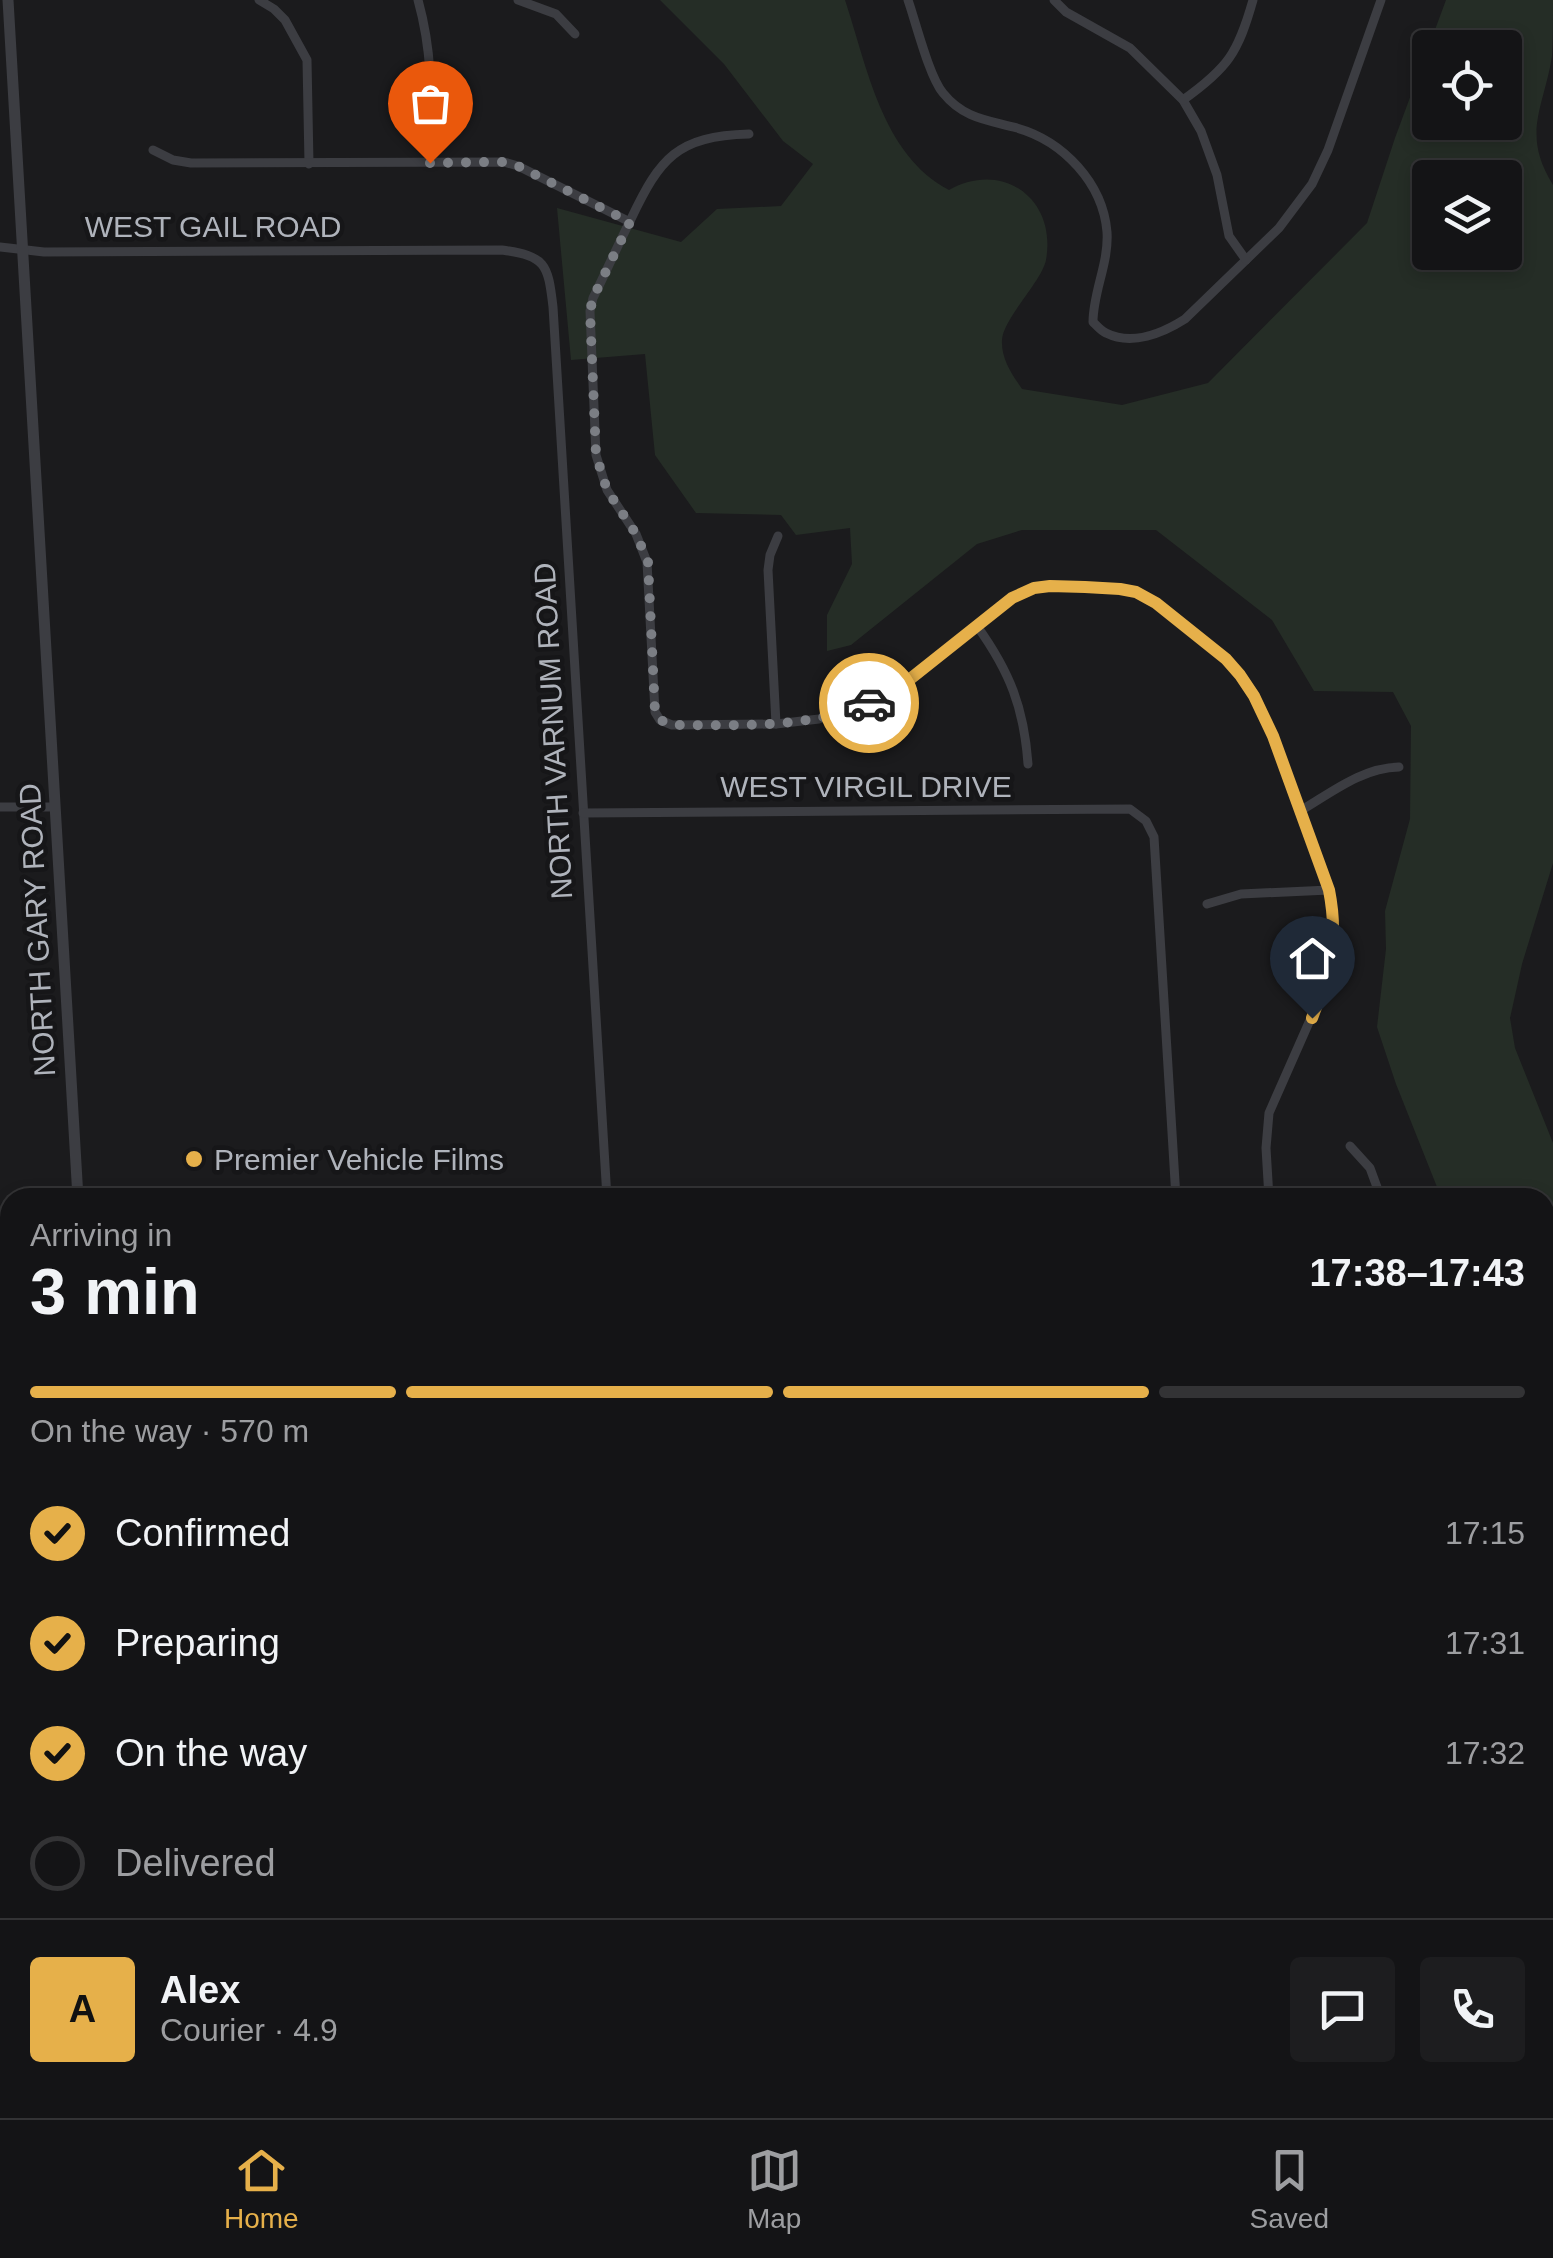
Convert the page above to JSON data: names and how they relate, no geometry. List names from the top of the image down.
{
  "streets": {
    "street": [
      "WEST GAIL ROAD",
      "NORTH VARNUM ROAD",
      "WEST VIRGIL DRIVE",
      "NORTH GARY ROAD"
    ]
  },
  "crossings": [
    ["WEST GAIL ROAD", "NORTH VARNUM ROAD"],
    ["WEST GAIL ROAD", "NORTH GARY ROAD"],
    ["NORTH VARNUM ROAD", "WEST VIRGIL DRIVE"]
  ],
  "places": ["Premier Vehicle Films"],
  "page": {
    "heading": ["3 min", "Arriving in", "17:38–17:43"],
    "panel": ["Alex", "Courier · 4.9"],
    "bar": "On the way · 570 m",
    "list": [
      ["Confirmed", "17:15"],
      ["Preparing", "17:31"],
      ["On the way", "17:32"],
      "Delivered"
    ],
    "round": "A",
    "tabs": ["Home", "Map", "Saved"]
  }
}
